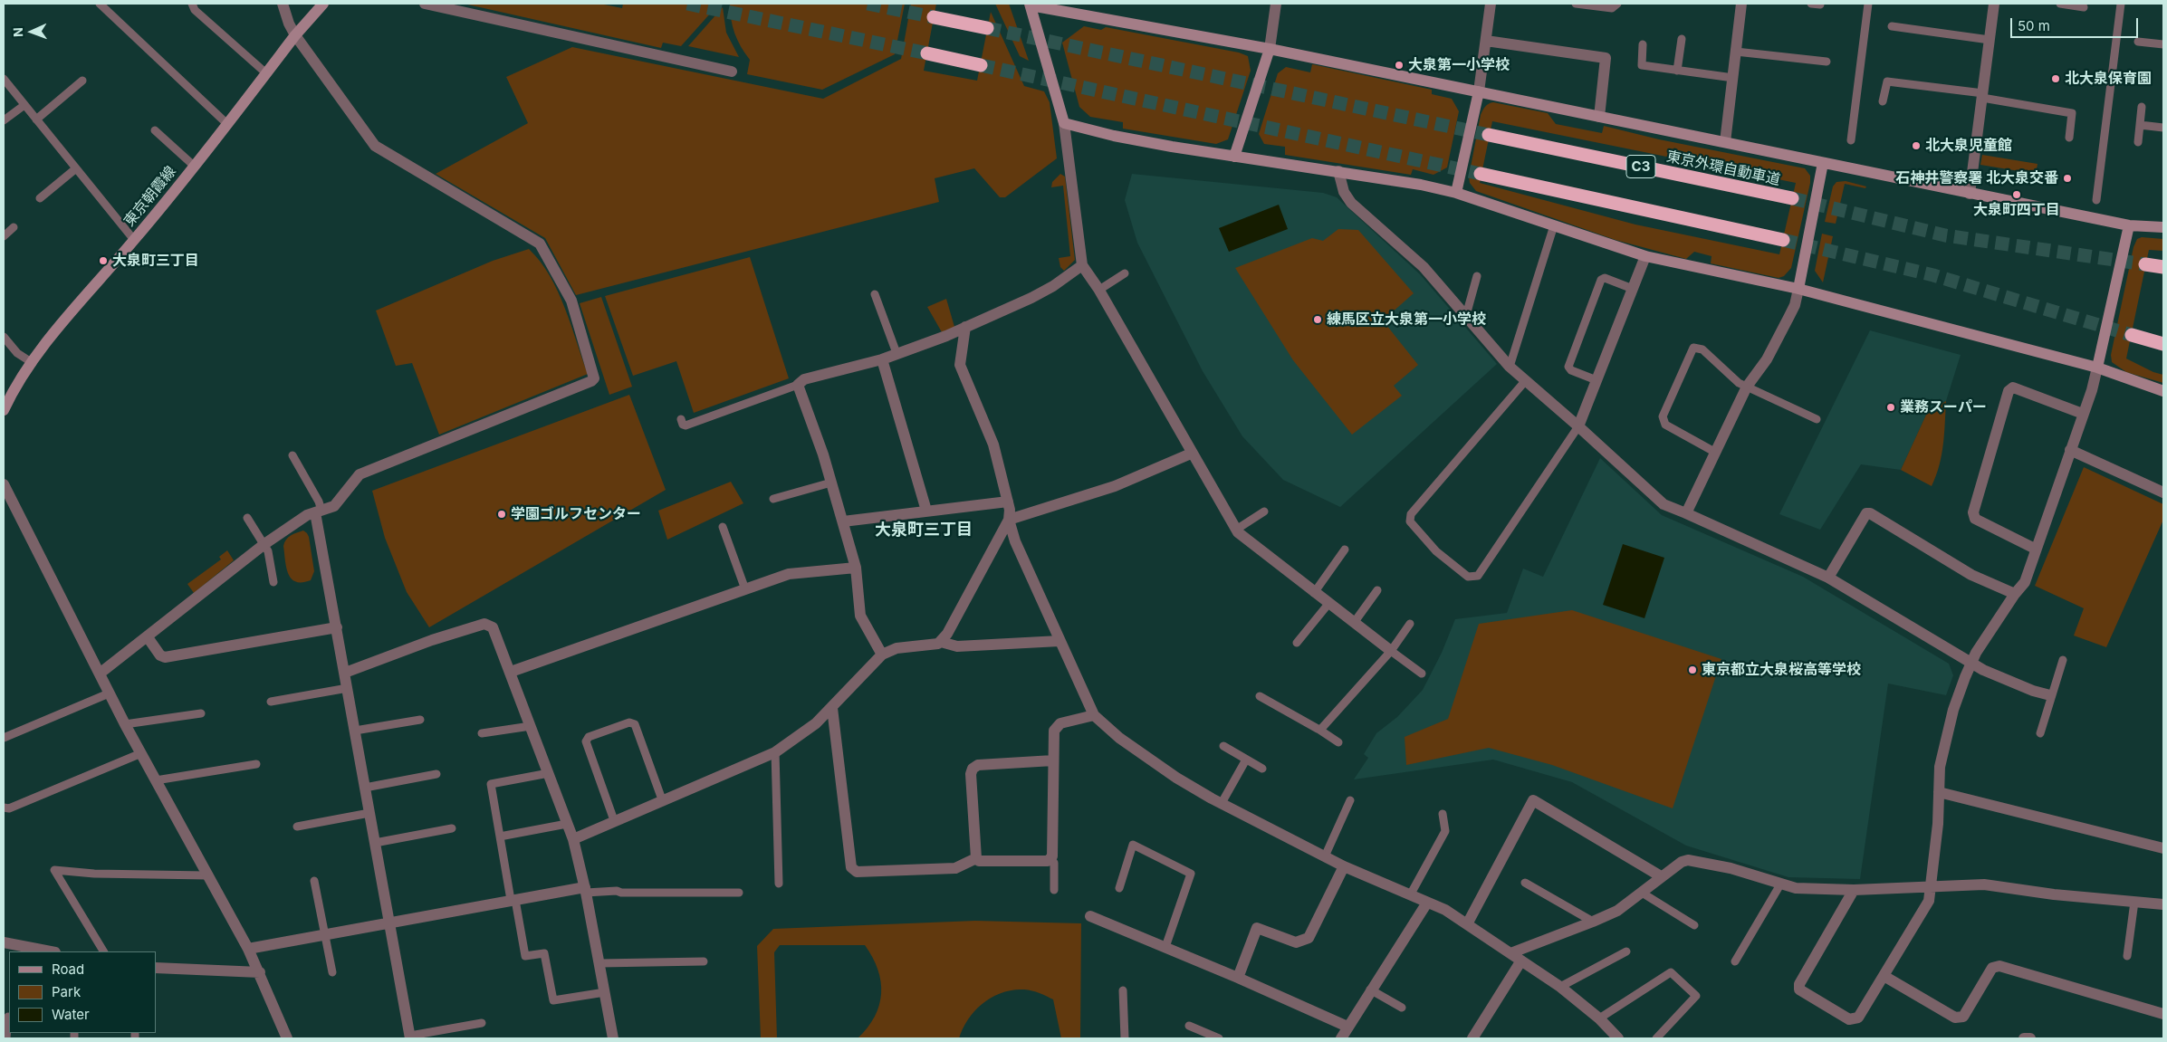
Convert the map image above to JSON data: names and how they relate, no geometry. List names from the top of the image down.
{
  "streets": {
    "highway": ["C3", "東京外環自動車道"],
    "street": ["東京朝霞線"]
  },
  "districts": ["大泉町三丁目"],
  "places": [
    "大泉第一小学校",
    "北大泉保育園",
    "北大泉児童館",
    "石神井警察署 北大泉交番",
    "大泉町四丁目",
    "大泉町三丁目",
    "練馬区立大泉第一小学校",
    "業務スーパー",
    "学園ゴルフセンター",
    "東京都立大泉桜高等学校"
  ],
  "legend": ["Road", "Park", "Water"],
  "scale_bar": "50 m",
  "north": "left"
}
